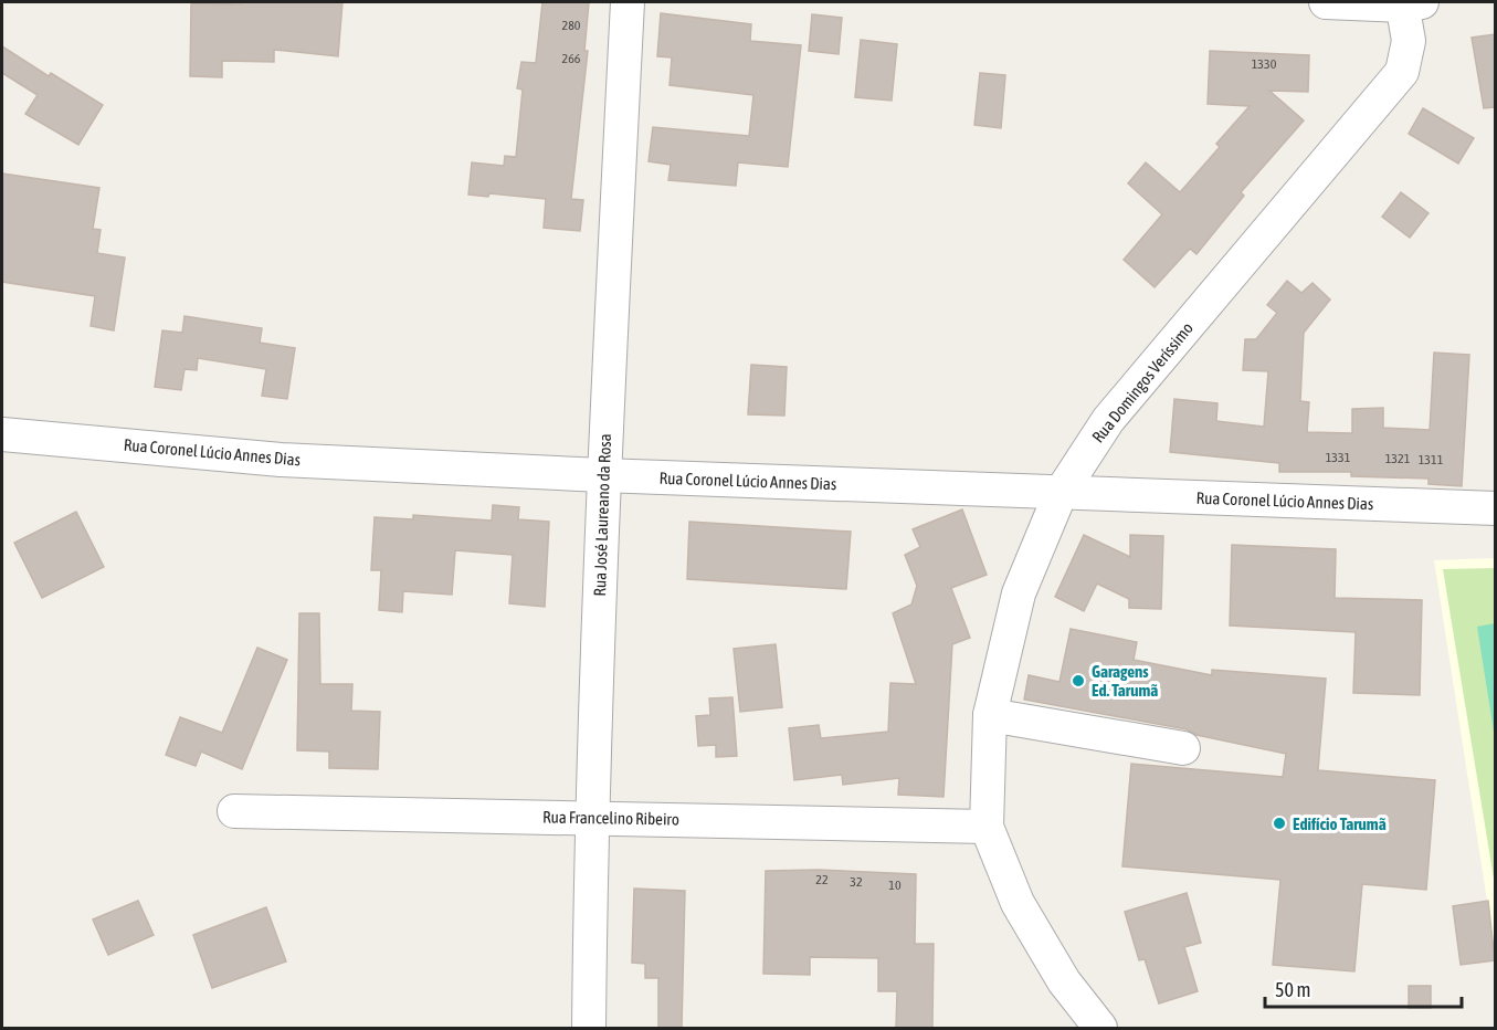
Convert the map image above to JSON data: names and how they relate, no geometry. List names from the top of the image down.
{
  "streets": {
    "street": [
      "Rua Domingos Veríssimo",
      "Rua Coronel Lúcio Annes Dias",
      "Rua José Laureano da Rosa",
      "Rua Francelino Ribeiro"
    ]
  },
  "crossings": [
    ["Rua Domingos Veríssimo", "Rua Coronel Lúcio Annes Dias"],
    ["Rua Domingos Veríssimo", "Rua Francelino Ribeiro"],
    ["Rua Coronel Lúcio Annes Dias", "Rua José Laureano da Rosa"],
    ["Rua José Laureano da Rosa", "Rua Francelino Ribeiro"]
  ],
  "places": ["Garagens Ed. Tarumã", "Edifício Tarumã"],
  "house_numbers": [
    "280",
    "266",
    "1330",
    "1331",
    "1321",
    "1311",
    "22",
    "32",
    "10"
  ],
  "scale_bar": "50 m"
}
